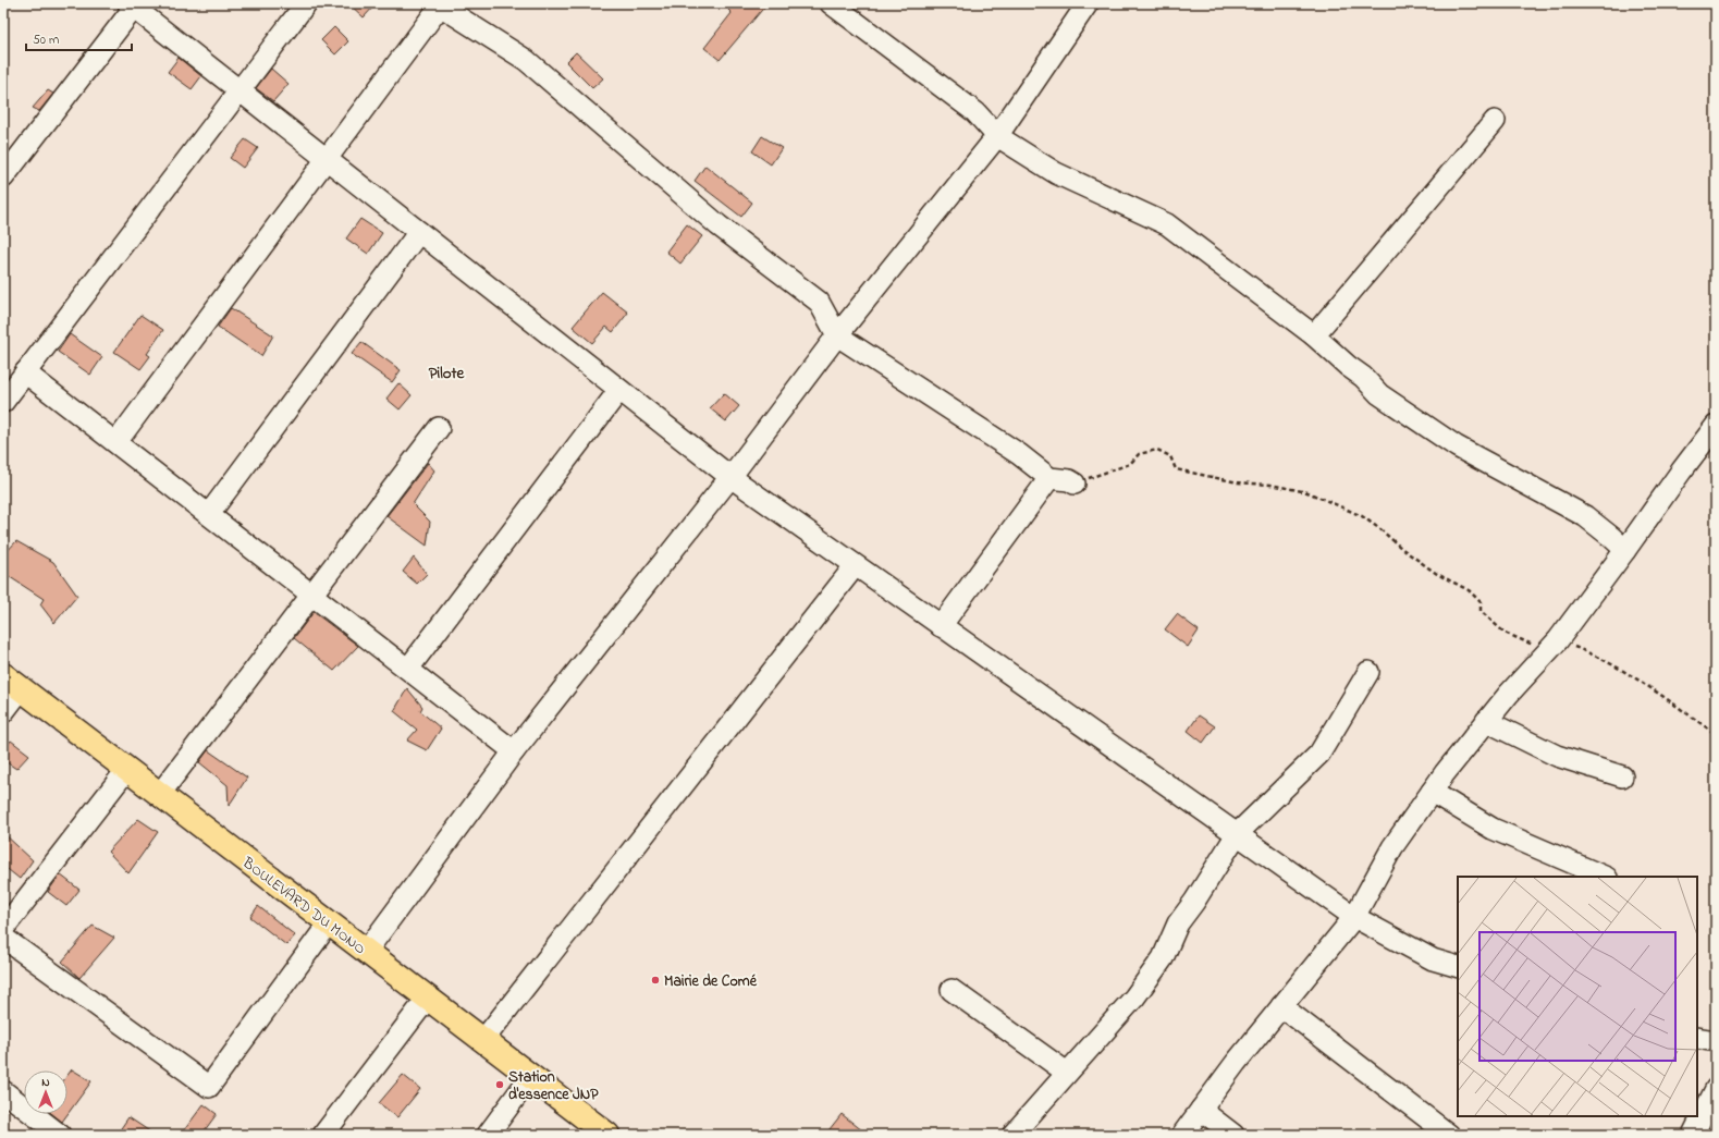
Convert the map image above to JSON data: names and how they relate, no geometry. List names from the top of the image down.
{
  "streets": {
    "main road": ["BOULEVARD DU MONO"]
  },
  "districts": ["Pilote"],
  "places": ["Mairie de Comé", "Station d'essence JNP"],
  "scale_bar": "50 m",
  "north": "top"
}
